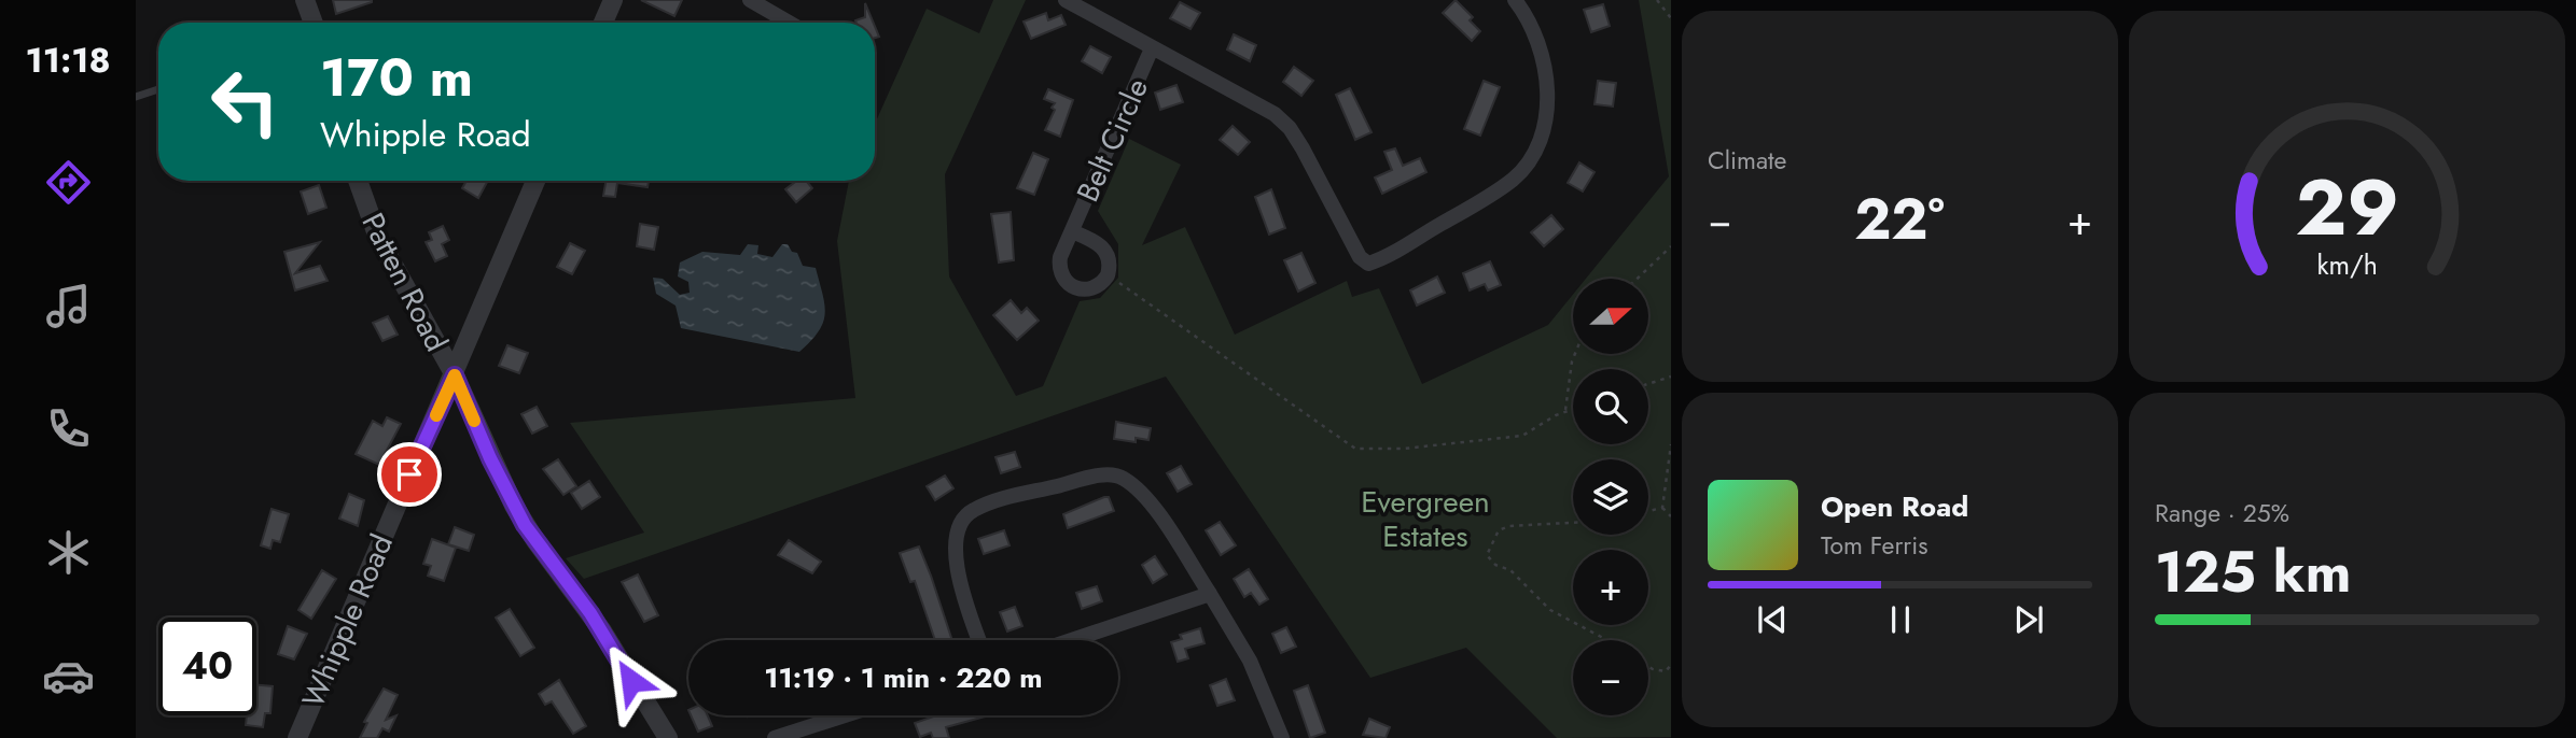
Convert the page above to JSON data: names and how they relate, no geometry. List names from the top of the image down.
{
  "streets": {
    "street": ["Belt Circle", "Patten Road", "Whipple Road"]
  },
  "crossings": [
    ["Patten Road", "Whipple Road"]
  ],
  "parks": ["Evergreen Estates"],
  "north": "right",
  "page": {
    "tabs": "11:18",
    "tile": [
      "Climate",
      ["Range · 25%", "125 km"]
    ],
    "turn": ["170 m", "Whipple Road"],
    "heat": ["−", "22°", "+"],
    "map_buttons": ["+", "−"],
    "song": ["Open Road", "Tom Ferris"],
    "limit": "40",
    "trip": "11:19 · 1 min · 220 m",
    "gauge": ["29", "km/h"]
  }
}
